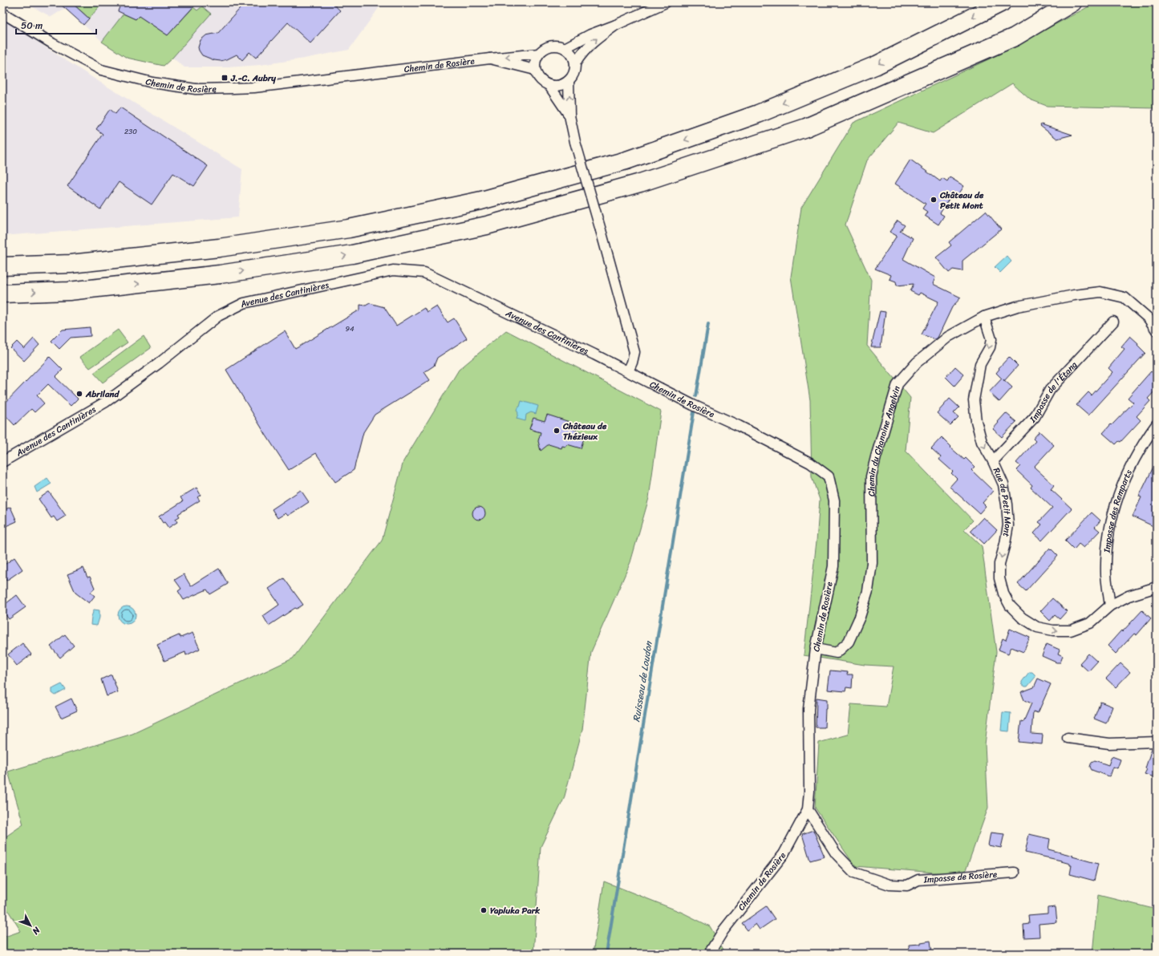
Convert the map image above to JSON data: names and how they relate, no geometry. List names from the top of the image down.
{
  "streets": {
    "street": [
      "Chemin de Rosière",
      "Avenue des Cantinières",
      "Impasse de l'Étang",
      "Chemin du Chanoine Angelvin",
      "Rue de Petit Mont",
      "Impasse des Remparts",
      "Impasse de Rosière"
    ]
  },
  "crossings": [
    ["Chemin de Rosière", "Avenue des Cantinières"],
    ["Chemin de Rosière", "Chemin du Chanoine Angelvin"],
    ["Chemin de Rosière", "Impasse de Rosière"],
    ["Impasse de l'Étang", "Rue de Petit Mont"],
    ["Chemin du Chanoine Angelvin", "Rue de Petit Mont"],
    ["Rue de Petit Mont", "Impasse des Remparts"]
  ],
  "water": ["Ruisseau de Loudon"],
  "places": {
    "transit": ["J.-C. Aubry"],
    "other": [
      "Château de Petit Mont",
      "Abriland",
      "Château de Thézieux",
      "Yapluka Park"
    ]
  },
  "house_numbers": ["230", "94"],
  "scale_bar": "50 m",
  "north": "bottom right"
}
